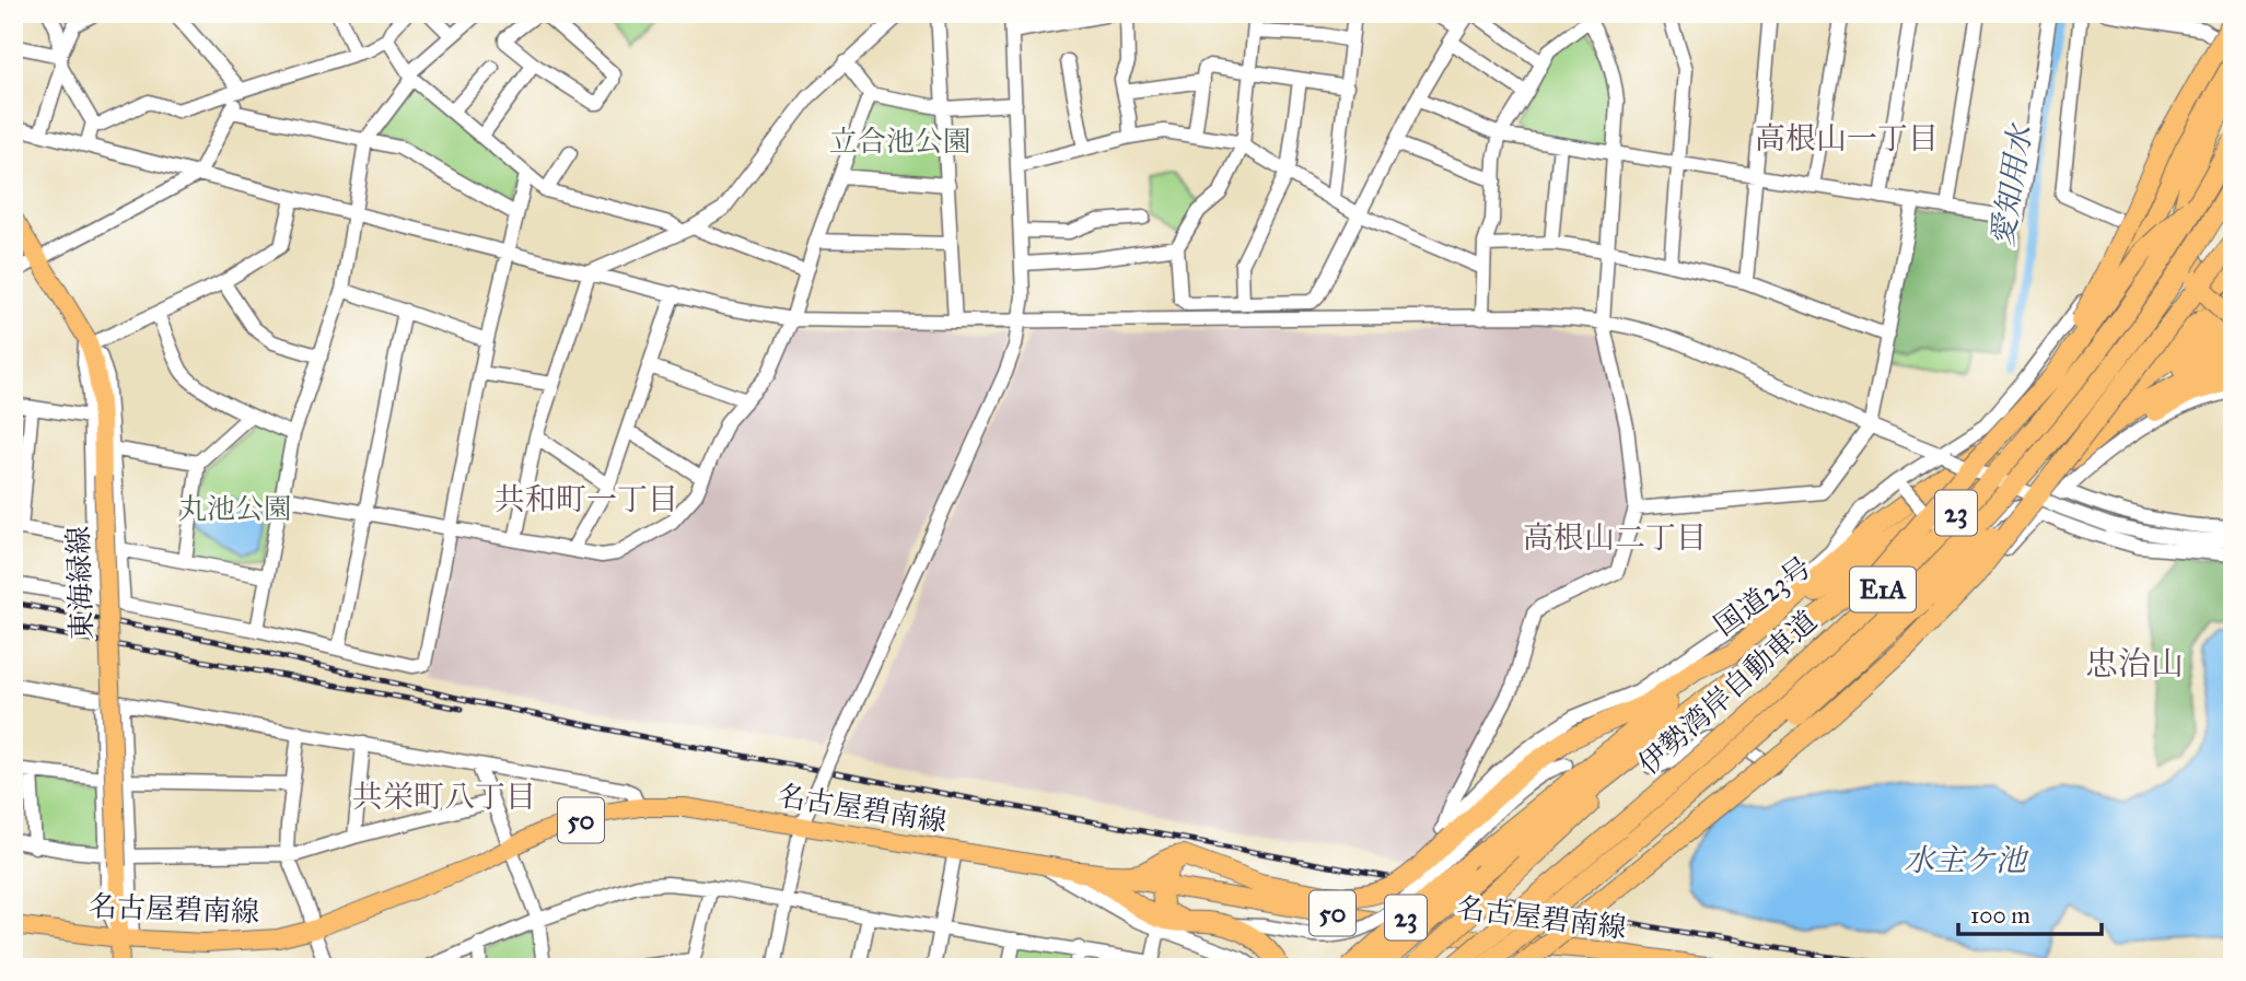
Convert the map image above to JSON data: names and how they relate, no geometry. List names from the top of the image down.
{
  "streets": {
    "highway": [
      "23",
      "E1A",
      "国道23号",
      "伊勢湾岸自動車道"
    ],
    "main road": ["東海緑線", "名古屋碧南線", "50"]
  },
  "crossings": [
    ["東海緑線", "名古屋碧南線"]
  ],
  "districts": [
    "高根山一丁目",
    "共和町一丁目",
    "高根山二丁目",
    "忠治山",
    "共栄町八丁目"
  ],
  "water": ["愛知用水", "水主ケ池"],
  "parks": ["立合池公園", "丸池公園"],
  "scale_bar": "100 m"
}
